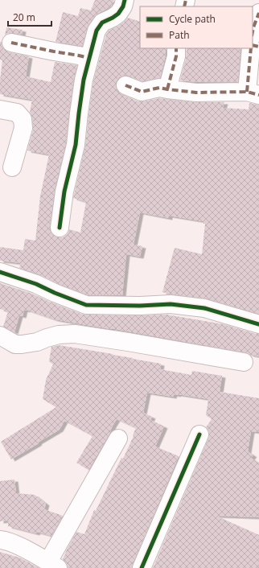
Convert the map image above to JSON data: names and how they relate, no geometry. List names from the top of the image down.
{
  "legend": ["Cycle path", "Path"],
  "scale_bar": "20 m"
}
